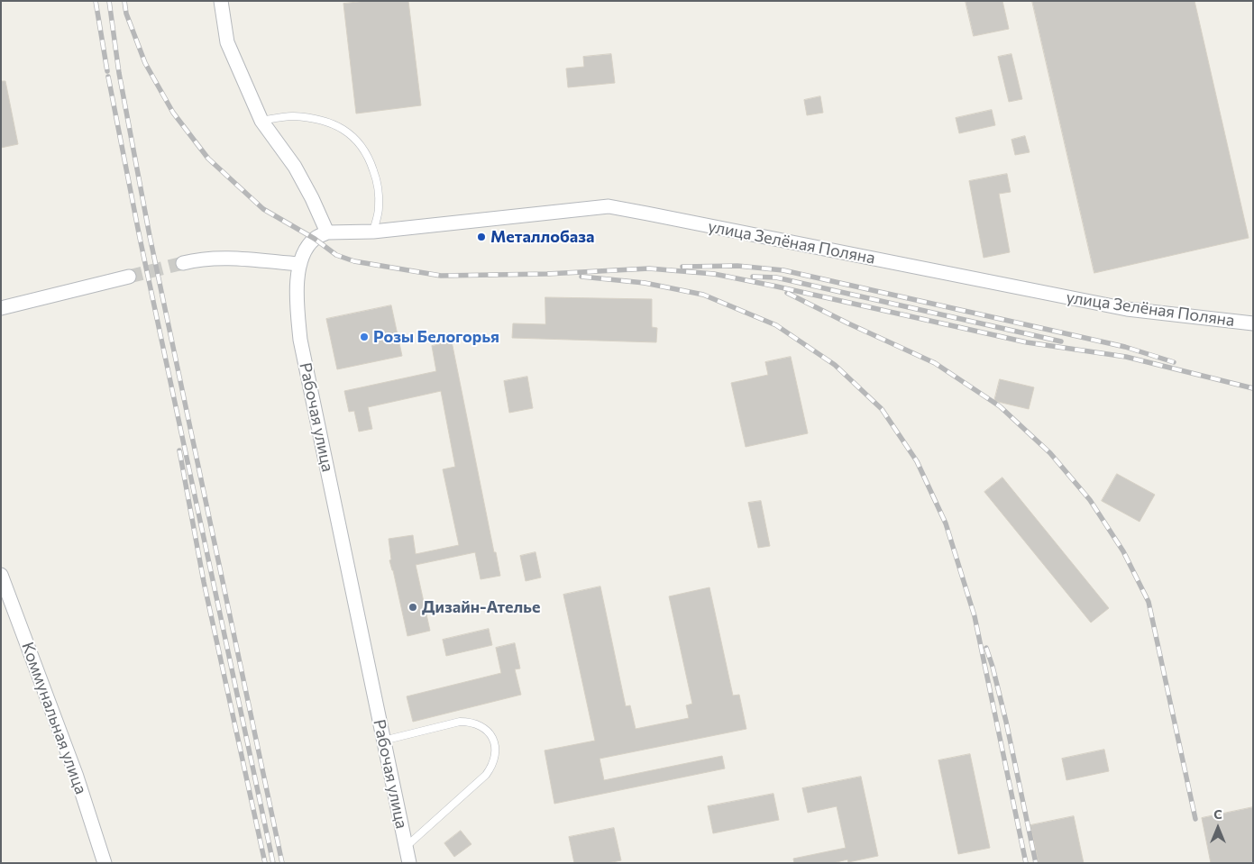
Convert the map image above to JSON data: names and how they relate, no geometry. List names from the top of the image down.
{
  "streets": {
    "street": ["улица Зелёная Поляна", "Рабочая улица", "Коммунальная улица"]
  },
  "crossings": [
    ["улица Зелёная Поляна", "Рабочая улица"]
  ],
  "places": ["Металлобаза", "Розы Белогорья", "Дизайн-Ателье"],
  "north": "top"
}
